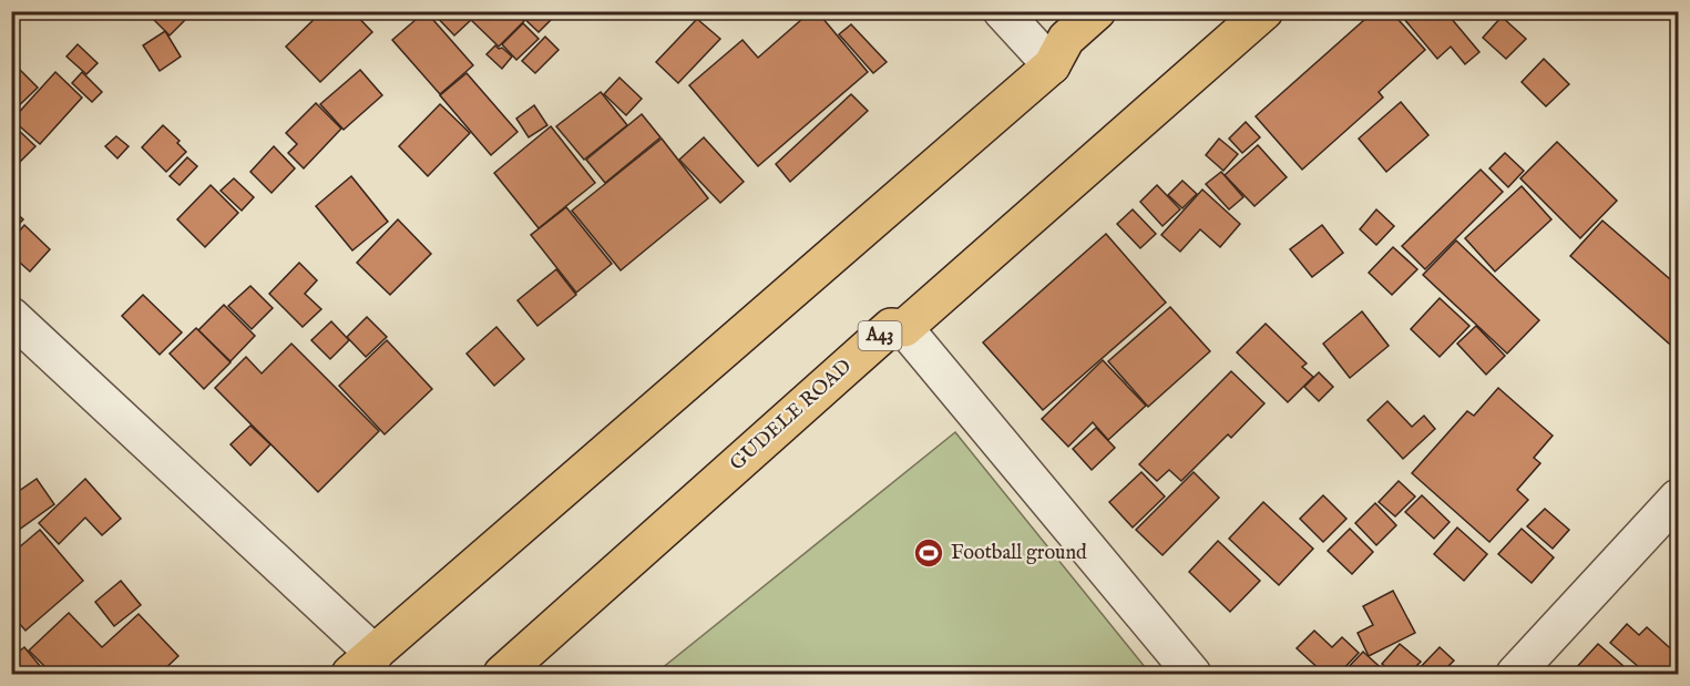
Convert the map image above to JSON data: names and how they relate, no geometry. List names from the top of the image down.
{
  "streets": {
    "highway": ["A43", "GUDELE ROAD"]
  },
  "places": {
    "sports": ["Football ground"]
  }
}
